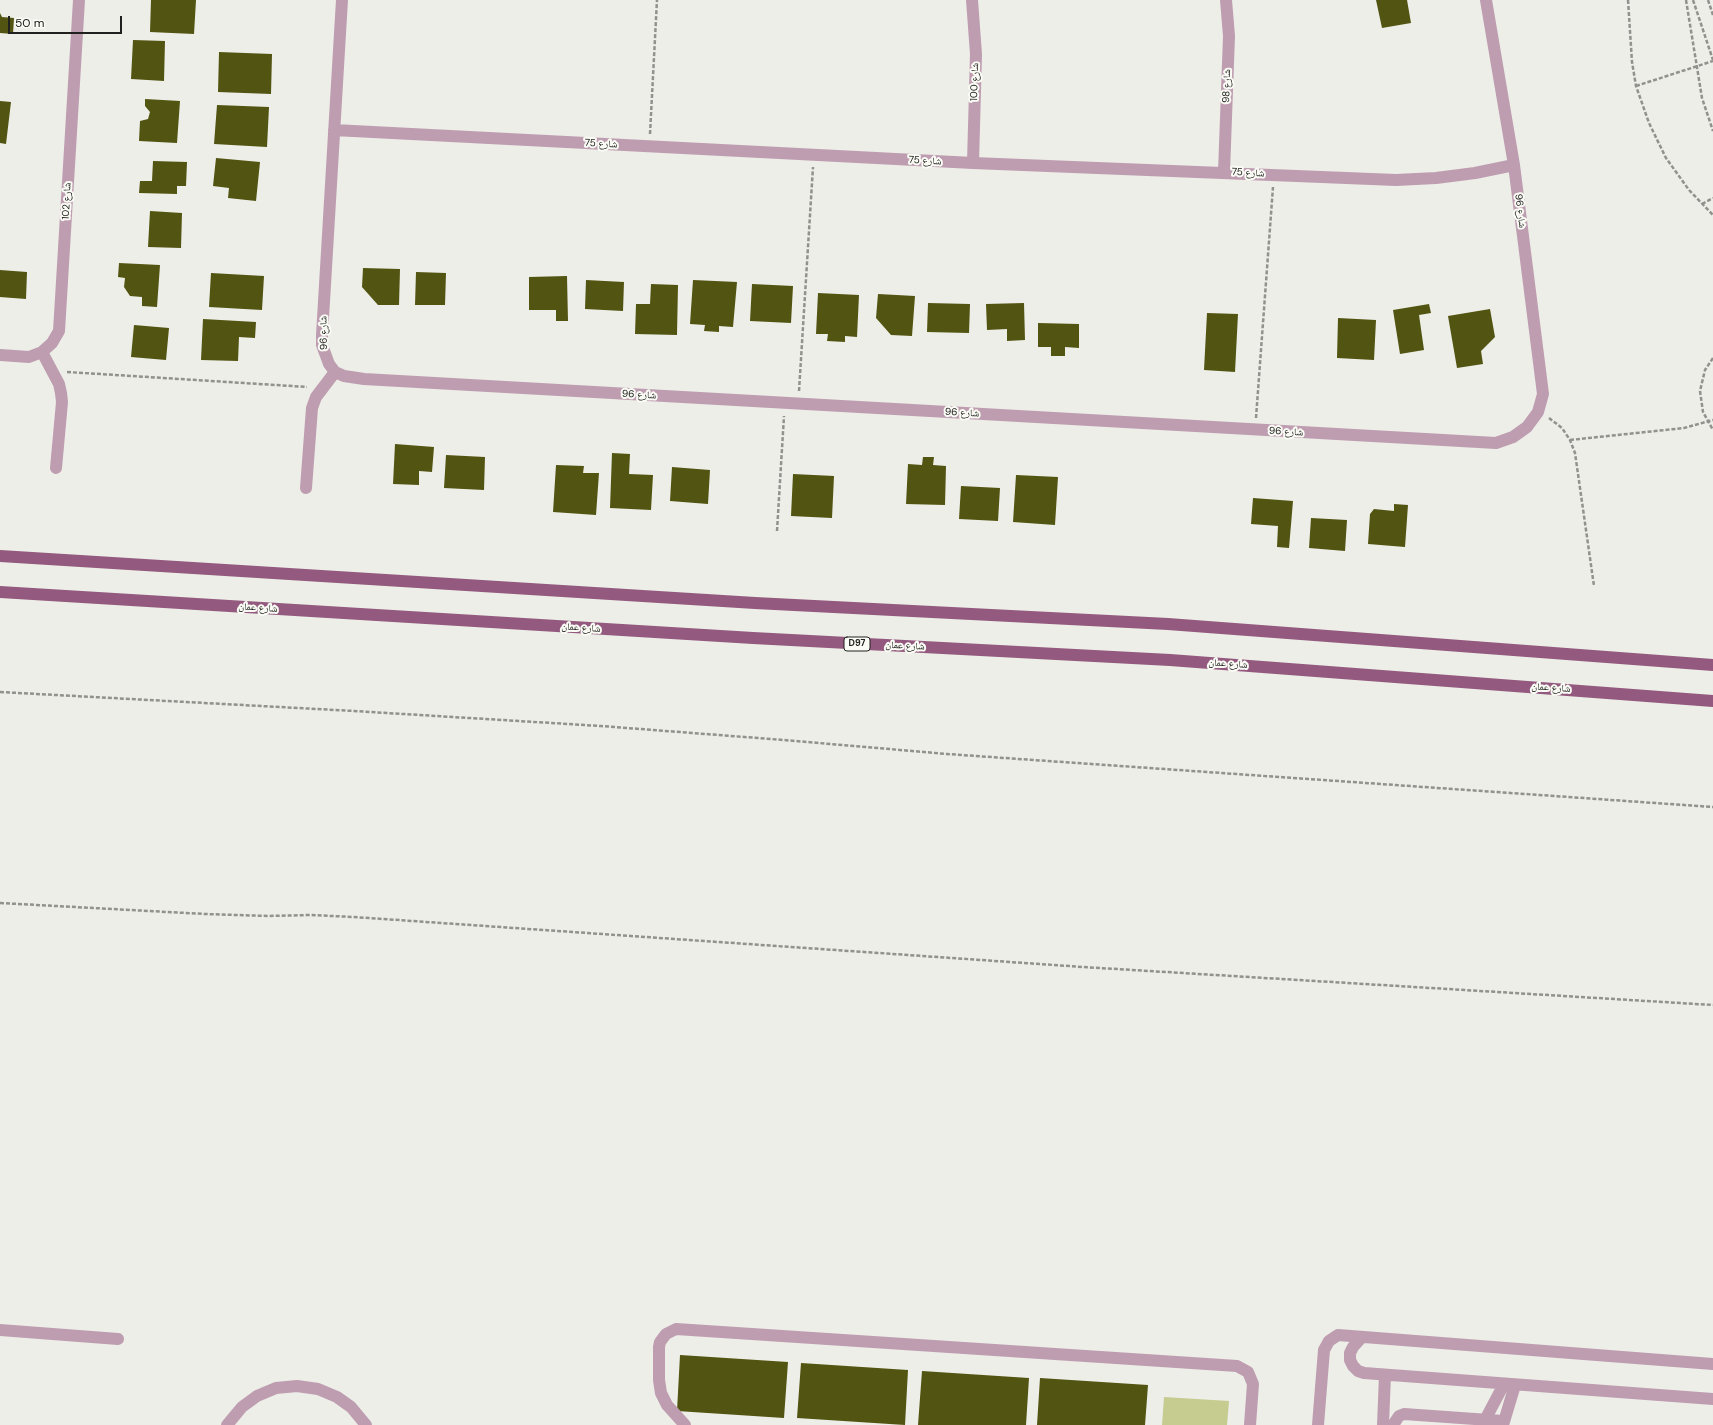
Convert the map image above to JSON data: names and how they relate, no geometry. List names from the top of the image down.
{
  "streets": {
    "main road": ["شارع عمان", "D97"],
    "street": [
      "شارع 100",
      "شارع 98",
      "شارع 75",
      "شارع 102",
      "شارع 96"
    ]
  },
  "crossings": [
    ["شارع 100", "شارع 75"],
    ["شارع 98", "شارع 75"],
    ["شارع 75", "شارع 96"]
  ],
  "scale_bar": "50 m"
}
